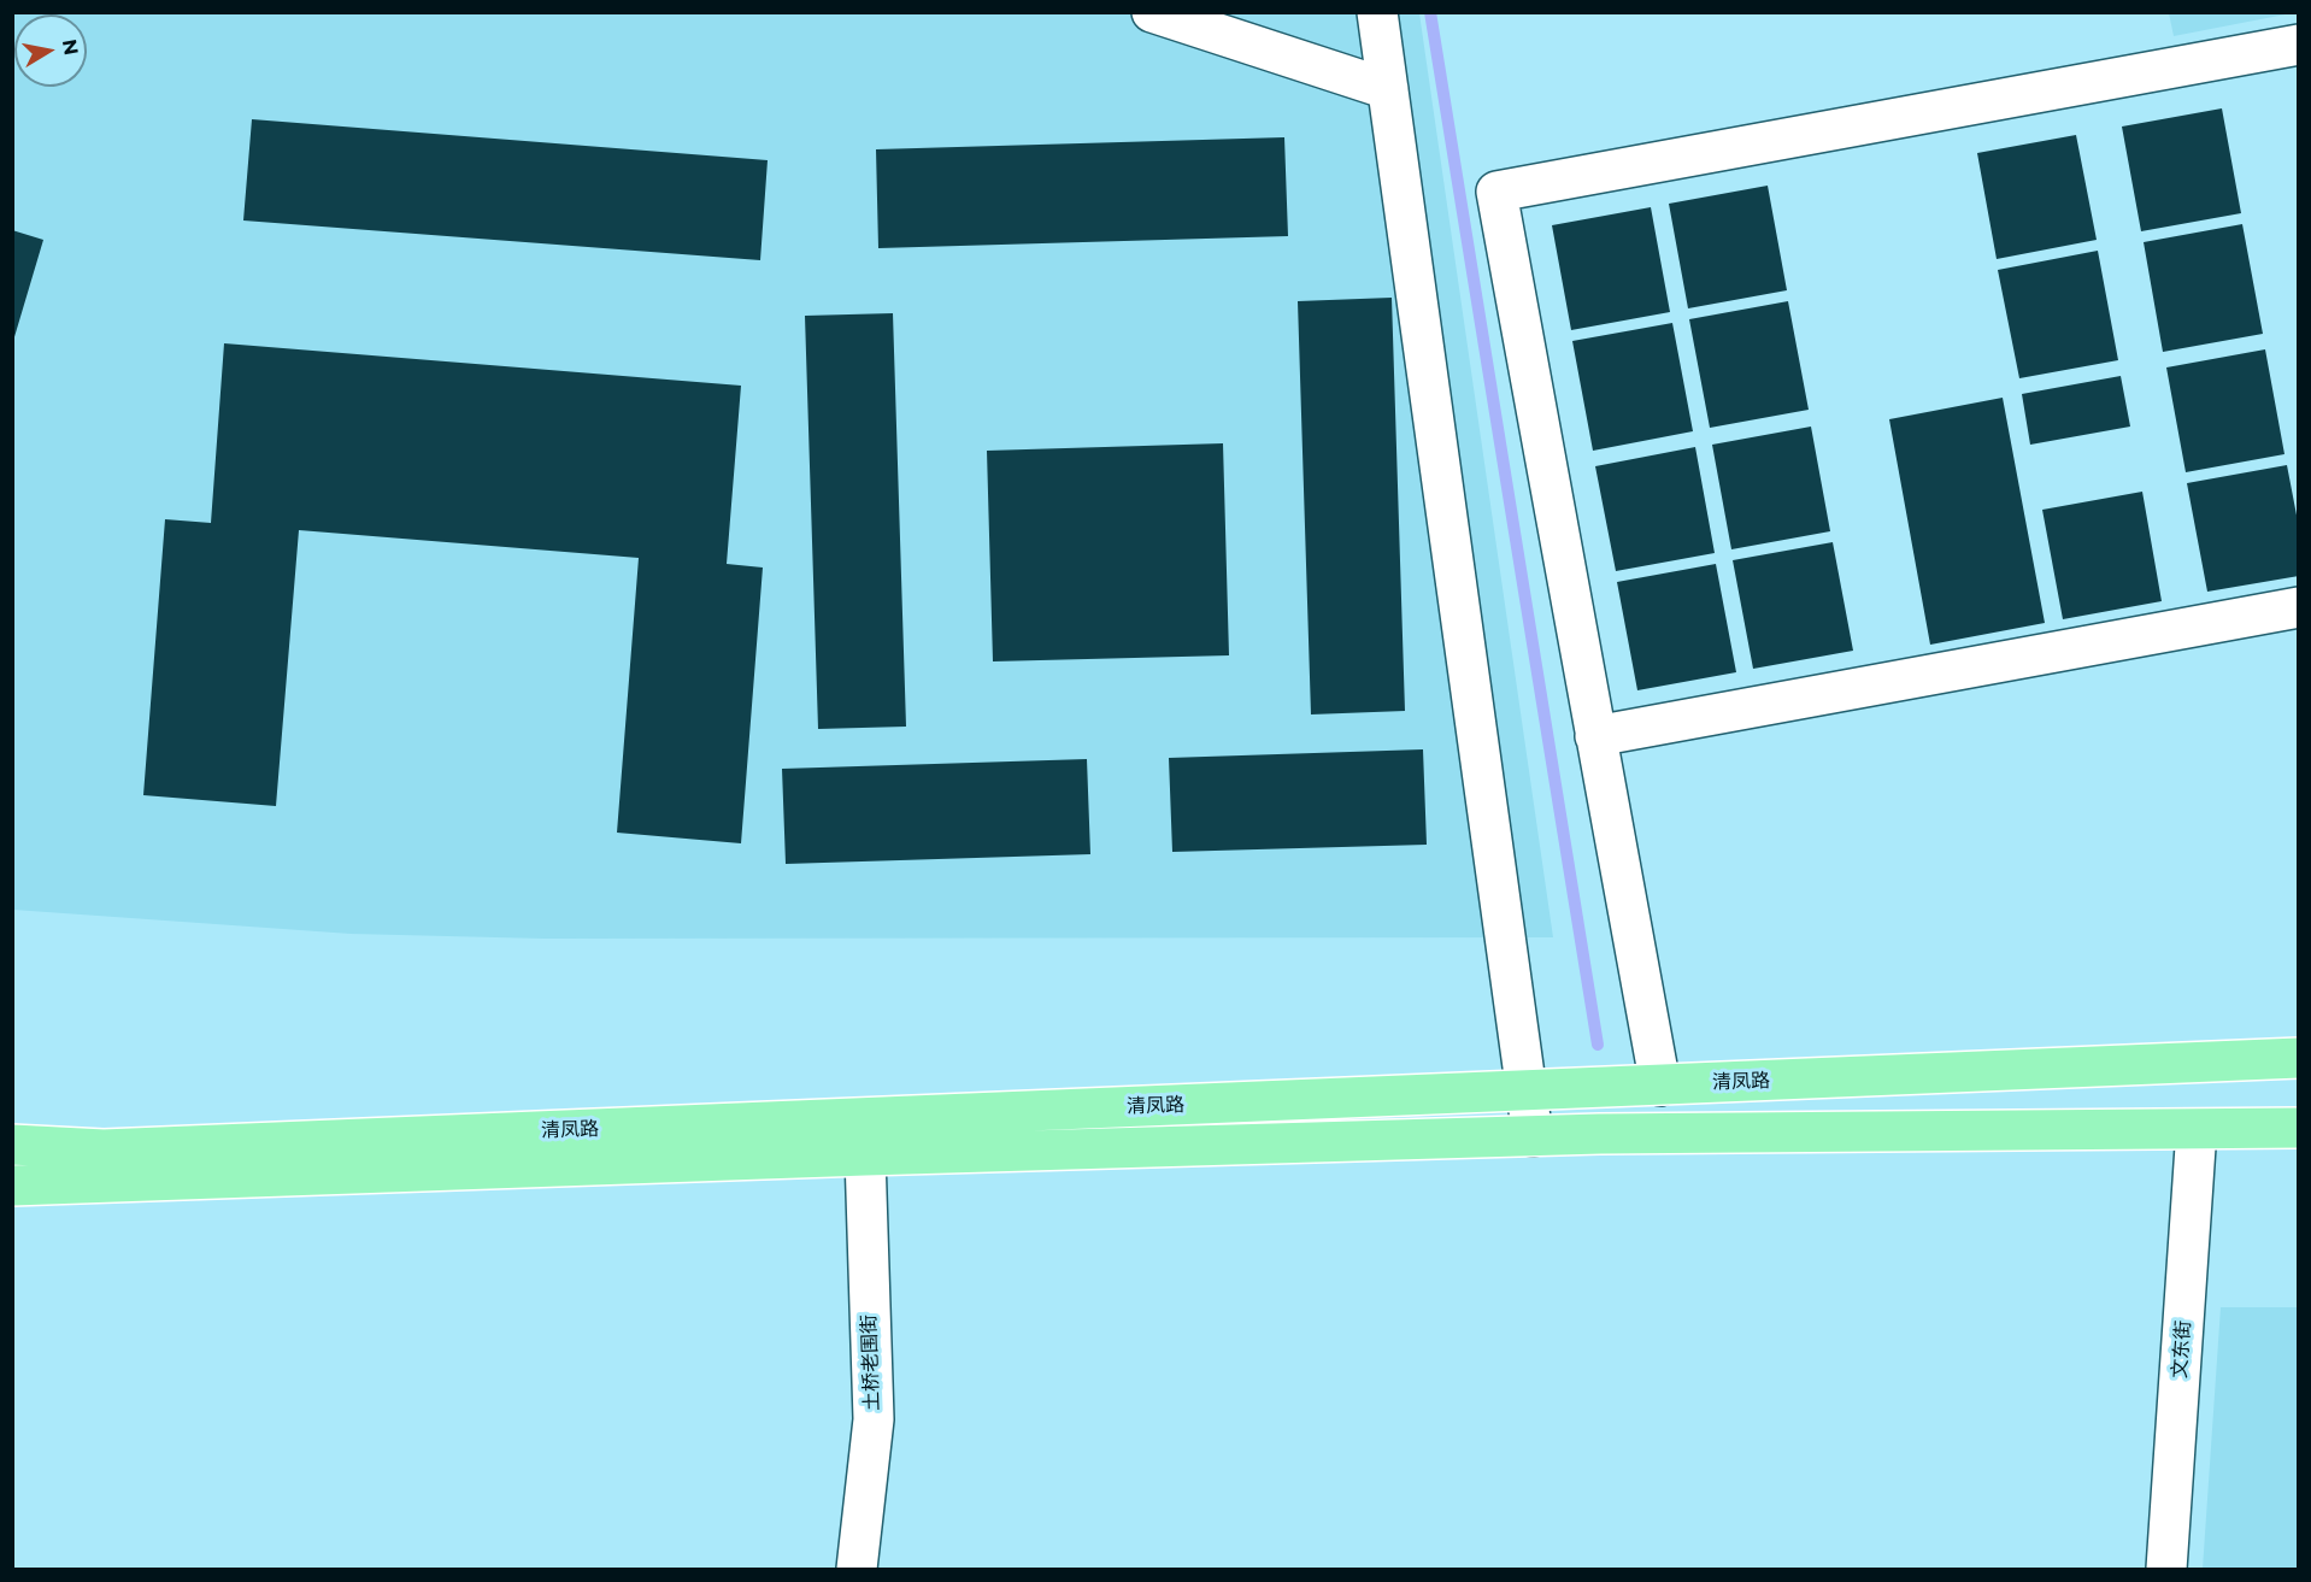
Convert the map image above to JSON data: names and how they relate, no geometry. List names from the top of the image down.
{
  "streets": {
    "highway": ["清凤路"],
    "street": ["文东街", "土桥老围街"]
  },
  "crossings": [
    ["清凤路", "文东街"],
    ["清凤路", "土桥老围街"]
  ],
  "north": "right"
}
